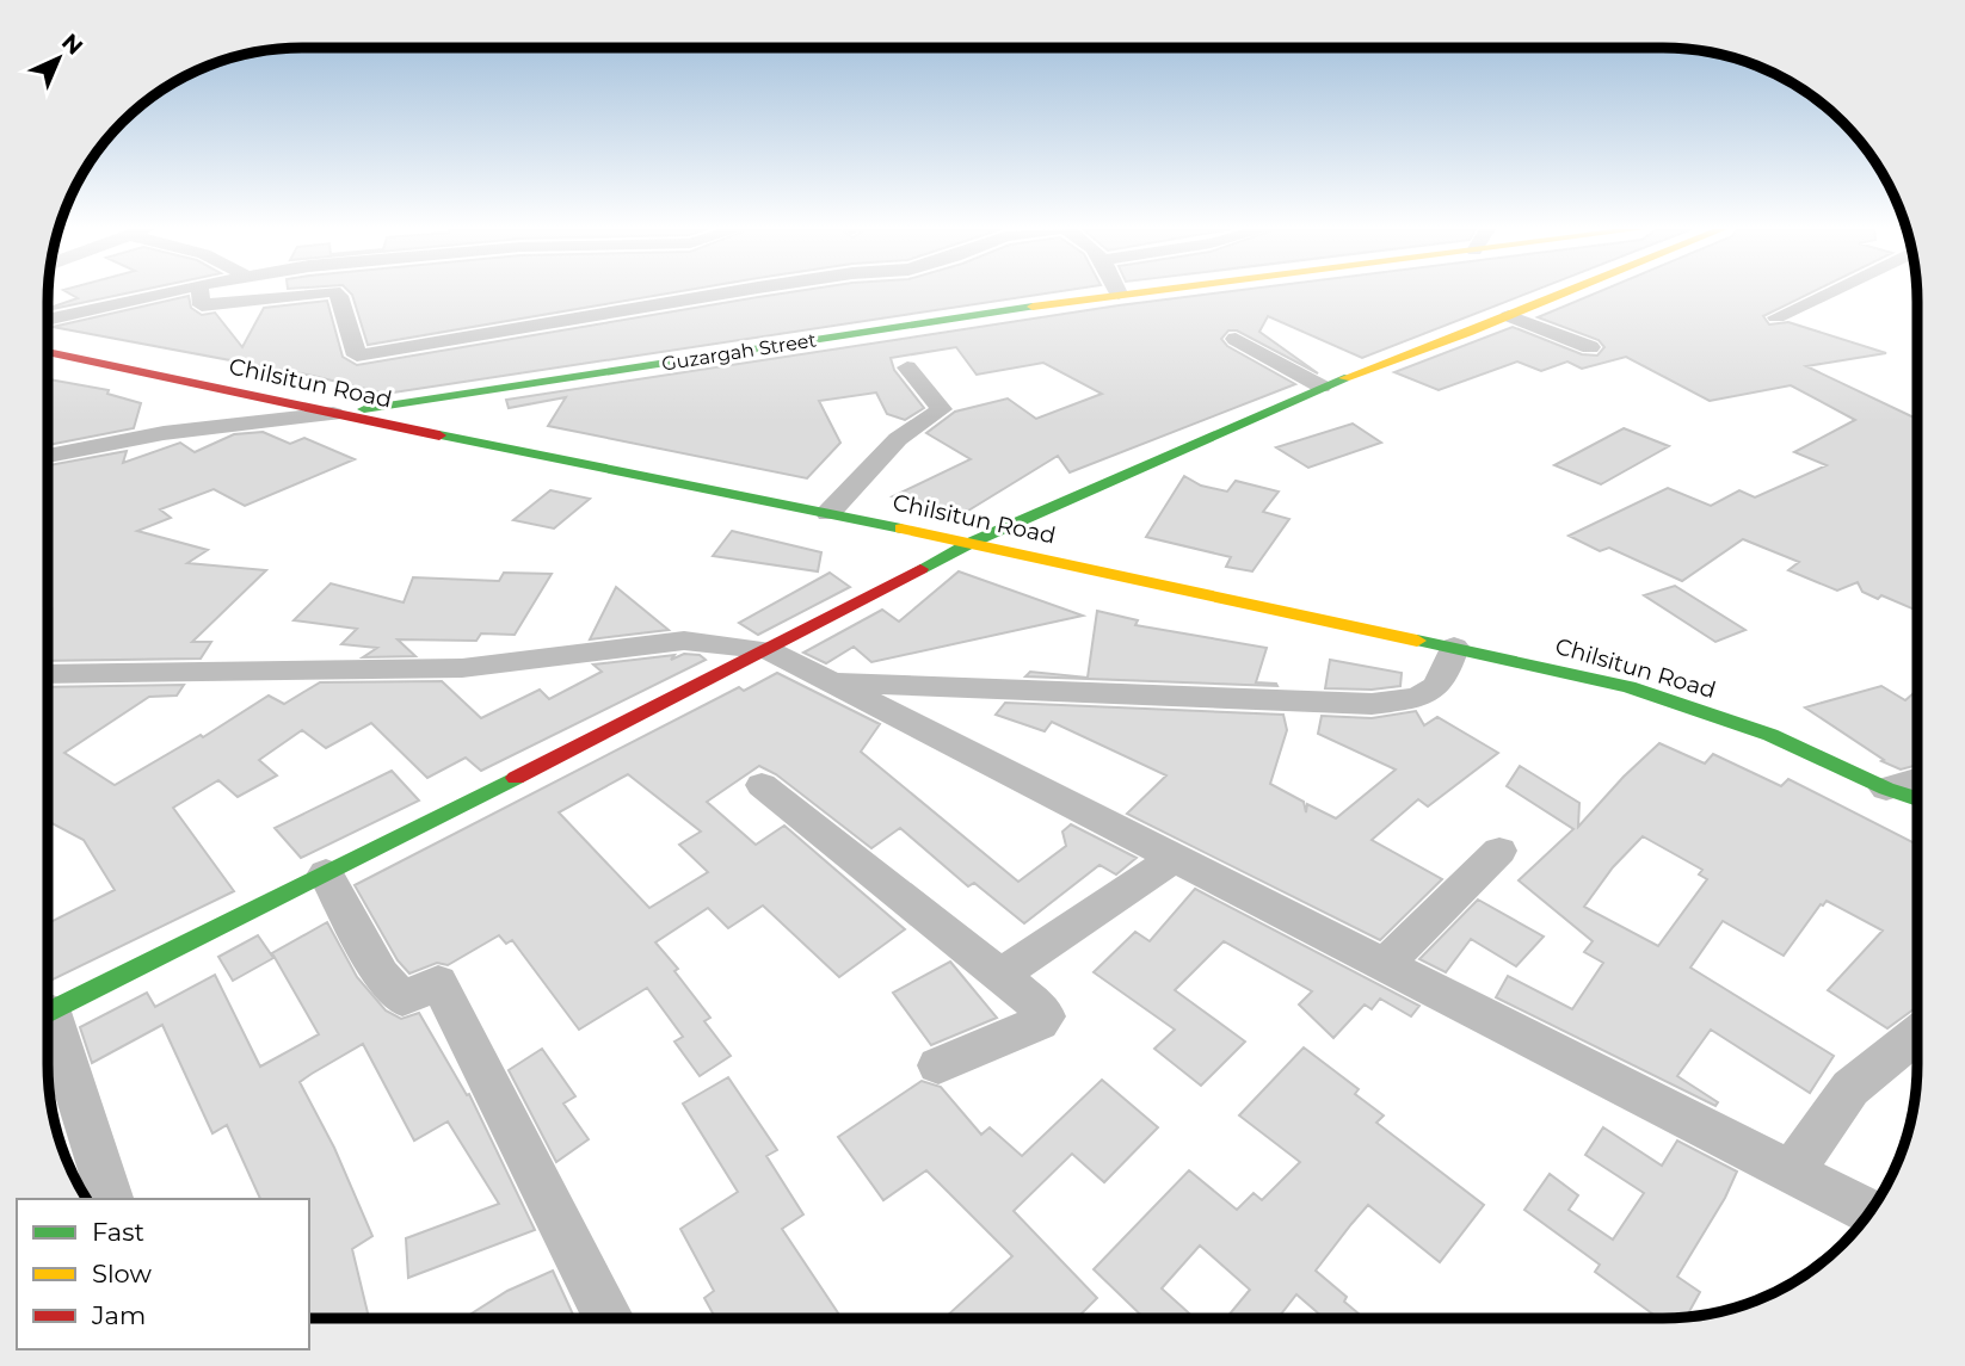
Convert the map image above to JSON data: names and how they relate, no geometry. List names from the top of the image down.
{
  "streets": {
    "main road": ["Guzargah Street", "Chilsitun Road"]
  },
  "crossings": [
    ["Guzargah Street", "Chilsitun Road"]
  ],
  "legend": ["Fast", "Slow", "Jam"],
  "north": "top right"
}
